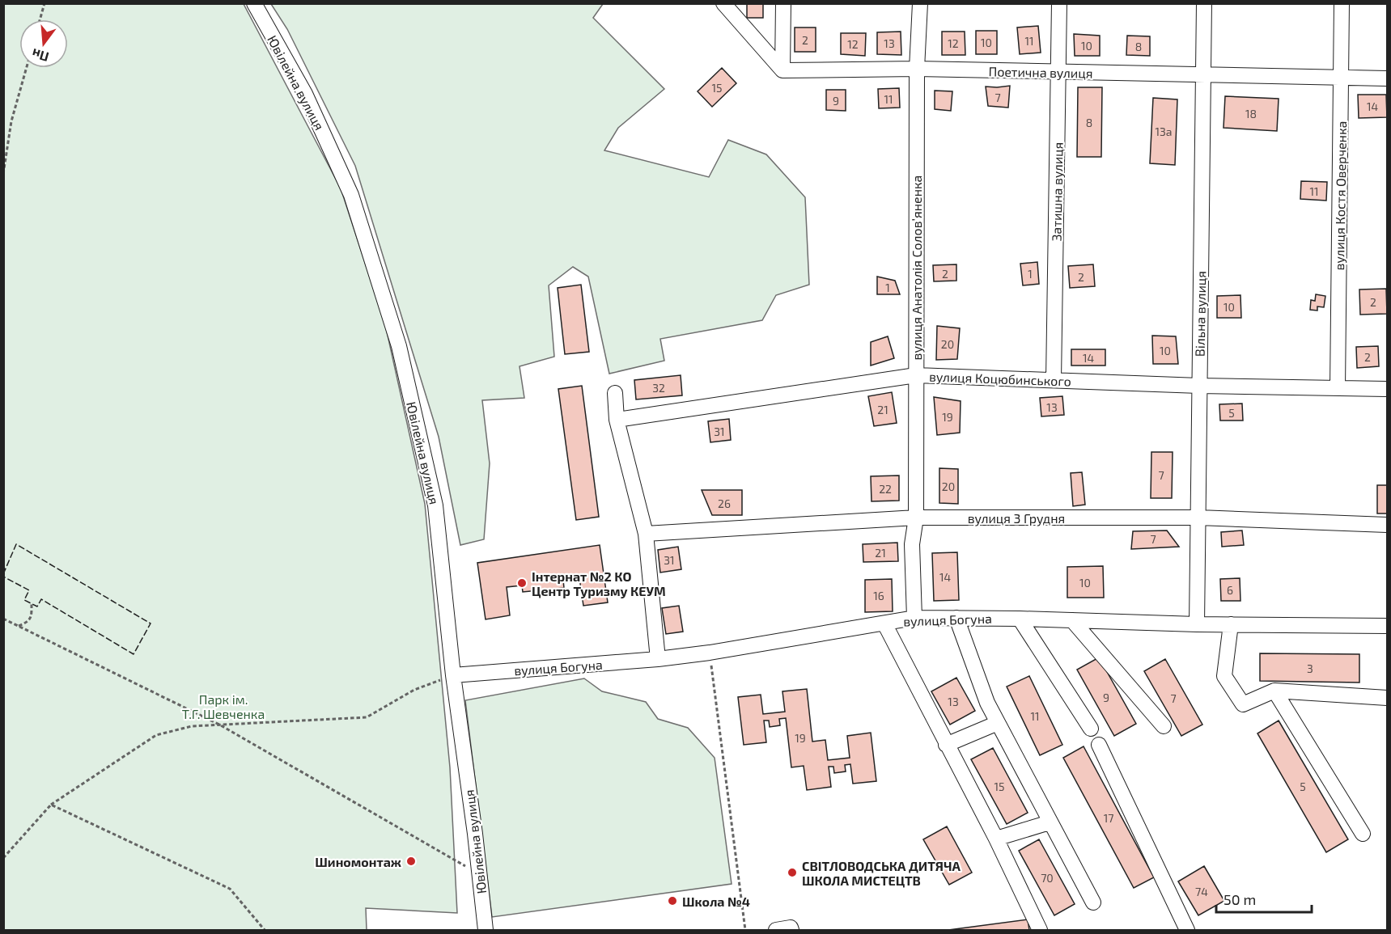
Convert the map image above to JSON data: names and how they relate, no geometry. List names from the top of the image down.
{
  "streets": {
    "street": [
      "Поетична вулиця",
      "Ювілейна вулиця",
      "Затишна вулиця",
      "вулиця Костя Оверченка",
      "вулиця Анатолія Соловʼяненка",
      "Вільна вулиця",
      "вулиця Коцюбинського",
      "вулиця 3 Грудня",
      "вулиця Богуна"
    ]
  },
  "crossings": [
    ["Поетична вулиця", "Затишна вулиця"],
    ["Поетична вулиця", "вулиця Костя Оверченка"],
    ["Поетична вулиця", "вулиця Анатолія Соловʼяненка"],
    ["Поетична вулиця", "Вільна вулиця"],
    ["Ювілейна вулиця", "вулиця Богуна"],
    ["Затишна вулиця", "вулиця Коцюбинського"],
    ["вулиця Костя Оверченка", "вулиця Коцюбинського"],
    ["вулиця Анатолія Соловʼяненка", "вулиця Коцюбинського"],
    ["вулиця Анатолія Соловʼяненка", "вулиця 3 Грудня"],
    ["вулиця Анатолія Соловʼяненка", "вулиця Богуна"],
    ["Вільна вулиця", "вулиця Коцюбинського"],
    ["Вільна вулиця", "вулиця 3 Грудня"],
    ["Вільна вулиця", "вулиця Богуна"]
  ],
  "parks": ["Парк ім. Т.Г. Шевченка"],
  "places": [
    "Інтернат №2 КО Центр Туризму КЕУМ",
    "Шиномонтаж",
    "СВІТЛОВОДСЬКА ДИТЯЧА ШКОЛА МИСТЕЦТВ",
    "Школа №4"
  ],
  "house_numbers": [
    "2",
    "11",
    "10",
    "13",
    "12",
    "12",
    "10",
    "8",
    "15",
    "7",
    "11",
    "9",
    "14",
    "18",
    "8",
    "13а",
    "11",
    "2",
    "1",
    "2",
    "1",
    "2",
    "10",
    "20",
    "10",
    "2",
    "14",
    "32",
    "13",
    "21",
    "5",
    "19",
    "31",
    "7",
    "20",
    "22",
    "26",
    "7",
    "21",
    "31",
    "14",
    "10",
    "6",
    "16",
    "3",
    "9",
    "7",
    "13",
    "11",
    "19",
    "15",
    "5",
    "17",
    "70",
    "74"
  ],
  "scale_bar": "50 m",
  "north": "bottom"
}
